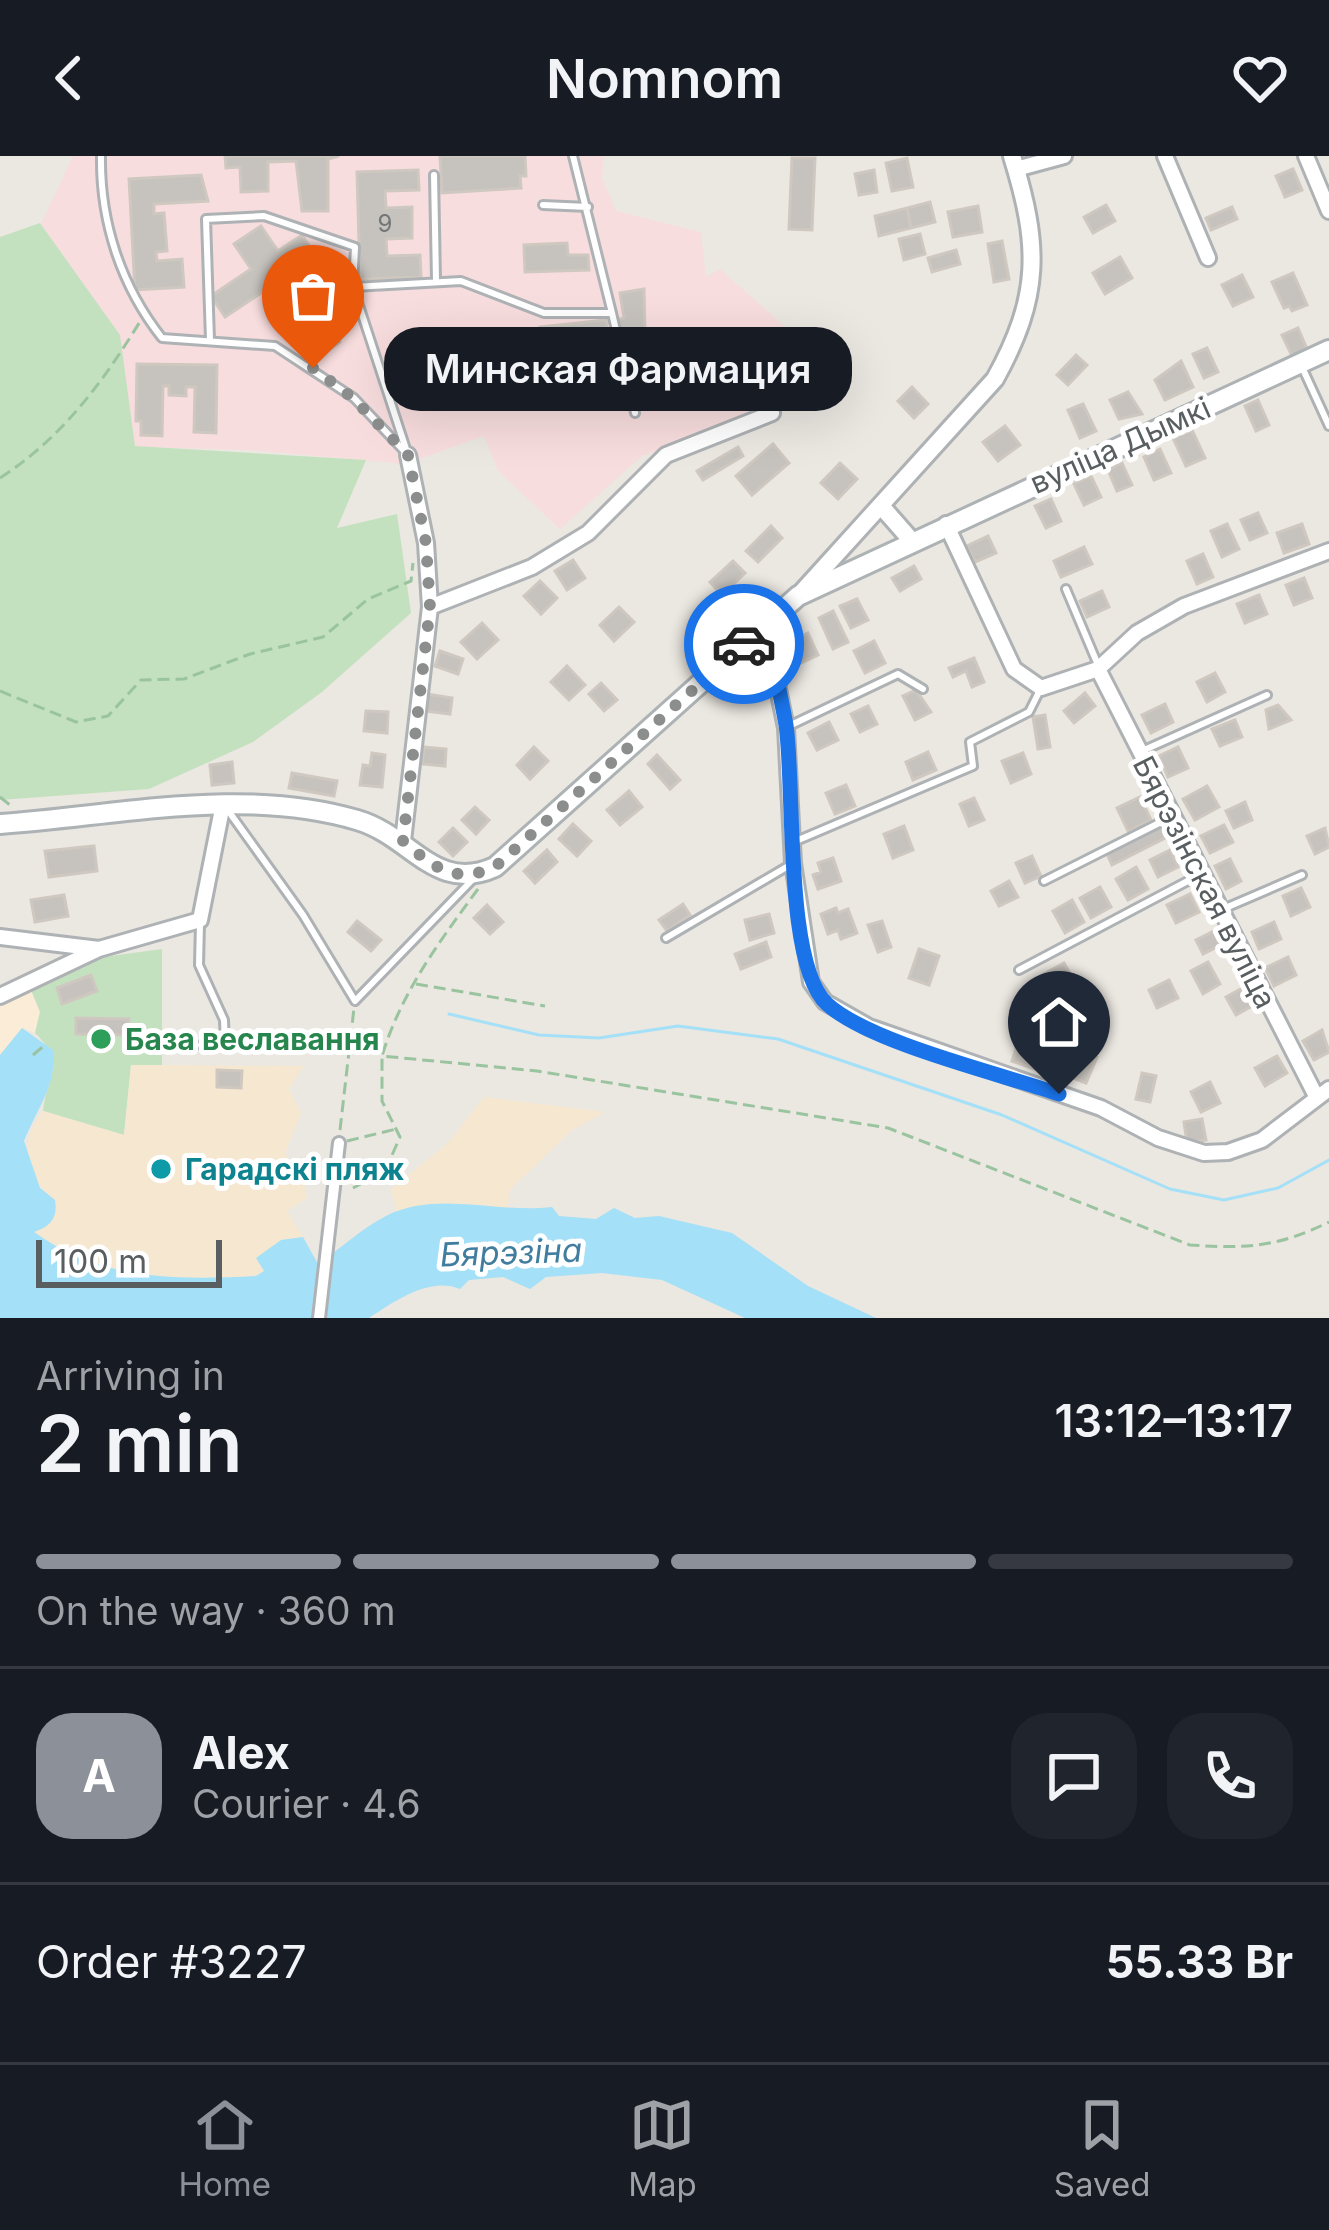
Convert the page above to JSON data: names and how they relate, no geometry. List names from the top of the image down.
{
  "streets": {
    "main road": ["вуліца Дымкі"],
    "street": ["Бярэзінская вуліца"]
  },
  "crossings": [
    ["вуліца Дымкі", "Бярэзінская вуліца"]
  ],
  "water": ["Бярэзіна"],
  "places": ["Минская Фармация", "База веславання", "Гарадскі пляж"],
  "house_numbers": ["9"],
  "scale_bar": "100 m",
  "page": {
    "header": "Nomnom",
    "bubble": "Минская Фармация",
    "scale": "100 m",
    "heading": ["2 min", "Arriving in", "13:12–13:17"],
    "panel": [
      "Alex",
      "Courier · 4.6",
      "Order #3227",
      "55.33 Br"
    ],
    "bar": "On the way · 360 m",
    "round": "A",
    "tabs": ["Home", "Map", "Saved"]
  }
}
